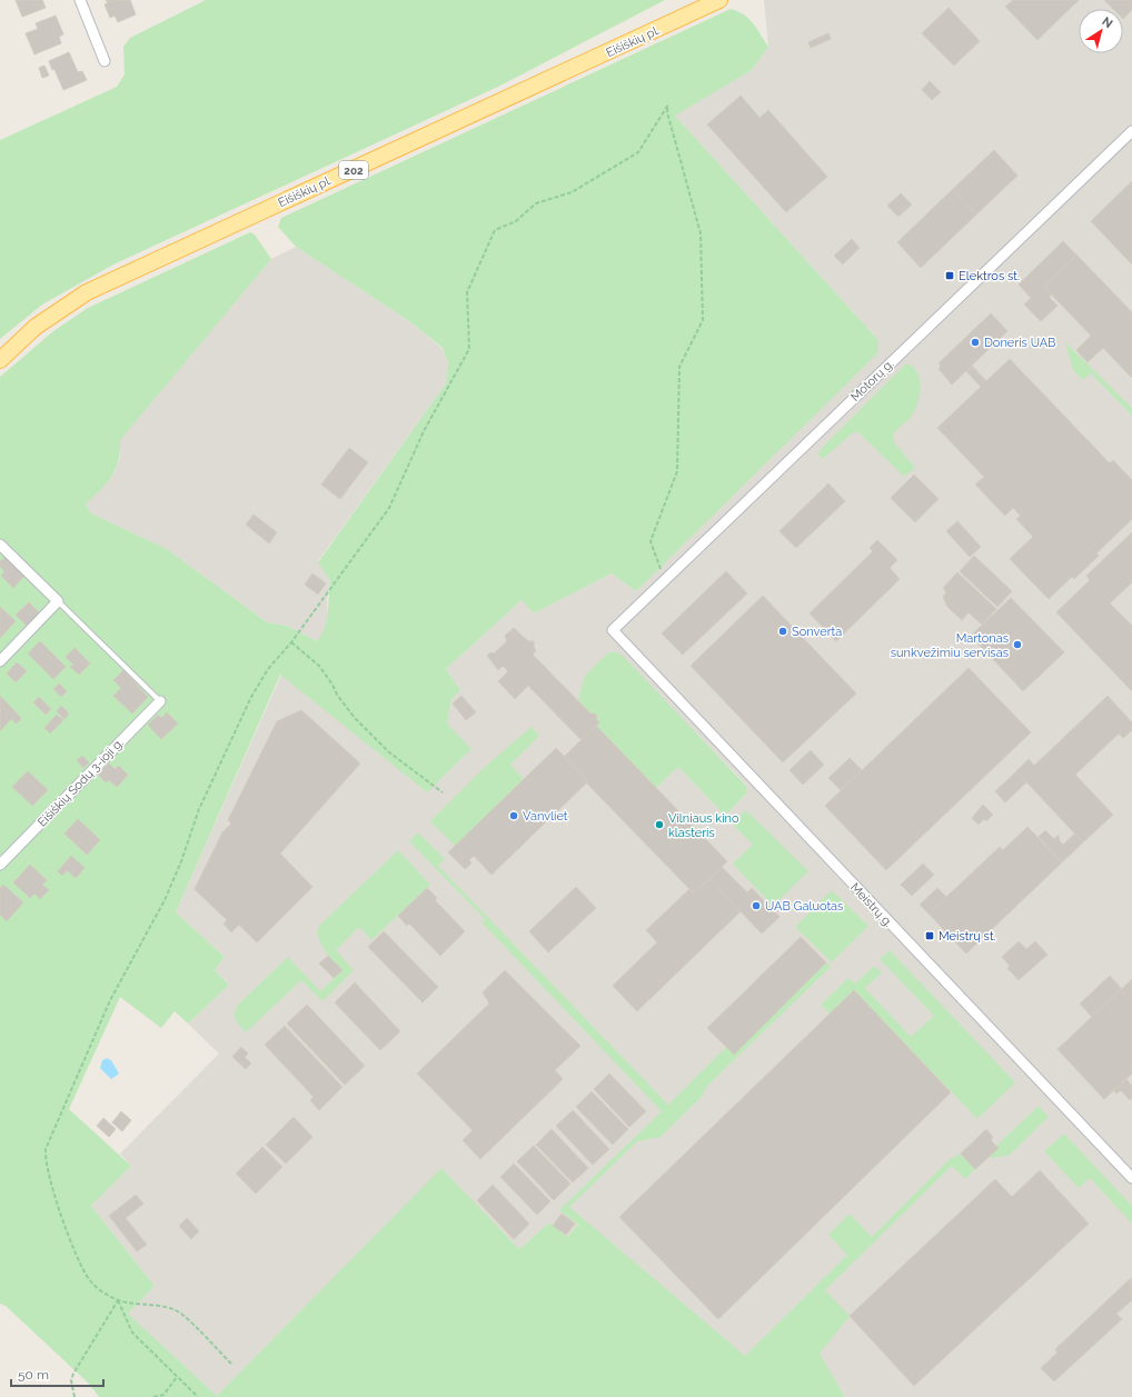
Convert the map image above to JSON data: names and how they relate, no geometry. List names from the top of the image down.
{
  "streets": {
    "main road": ["Eišiškių pl.", "202"],
    "street": ["Motorų g.", "Eišiškių Sodų 3-ioji g.", "Meistrų g."]
  },
  "crossings": [
    ["Motorų g.", "Meistrų g."]
  ],
  "places": {
    "transit": ["Elektros st.", "Meistrų st."],
    "other": [
      "Doneris UAB",
      "Sonverta",
      "Martonas sunkvežimiu servisas",
      "Vanvliet",
      "Vilniaus kino klasteris",
      "UAB Galuotas"
    ]
  },
  "scale_bar": "50 m",
  "north": "top right"
}
